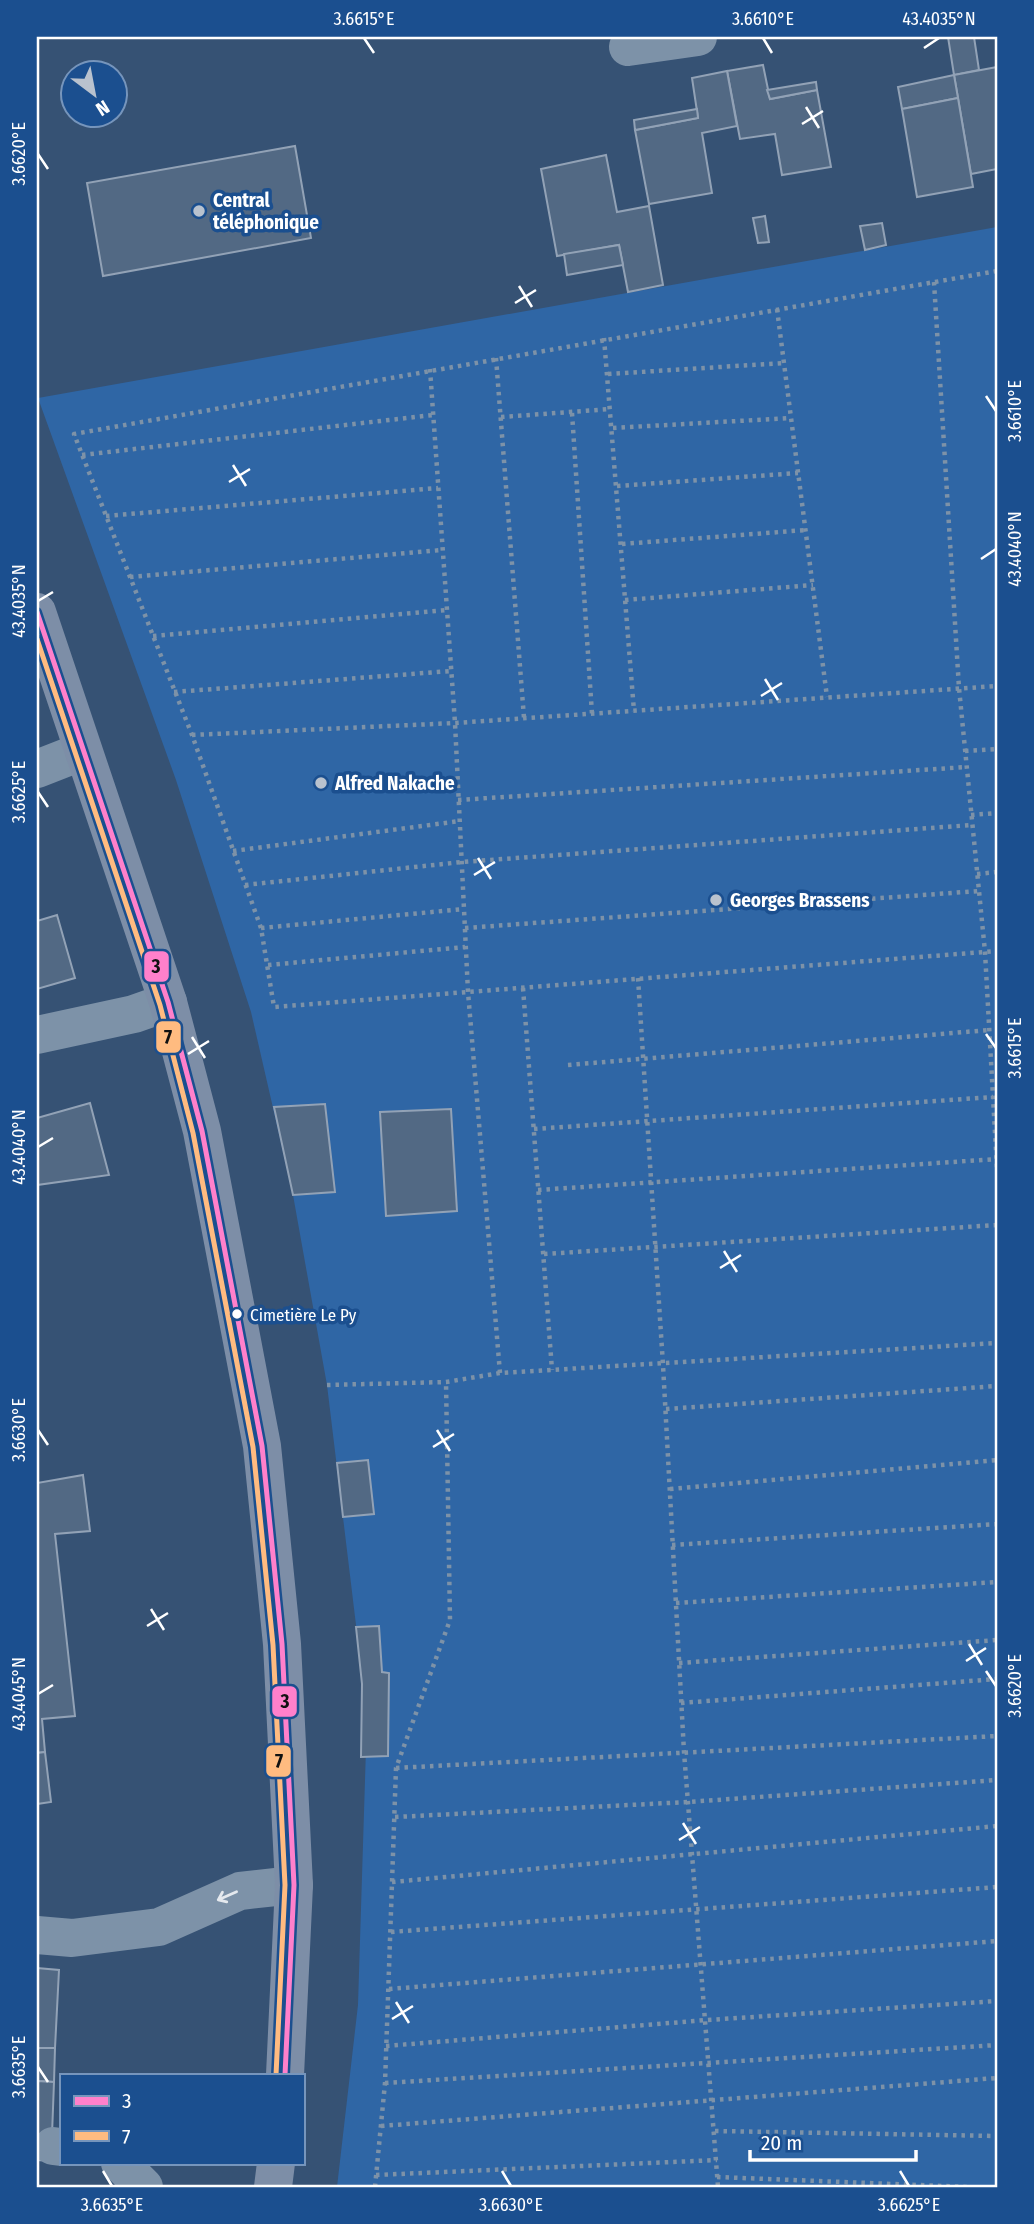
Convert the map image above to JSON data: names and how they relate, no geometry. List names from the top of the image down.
{
  "places": [
    "Central téléphonique",
    "Alfred Nakache",
    "Georges Brassens",
    "Cimetière Le Py"
  ],
  "lines": ["transit line 3", "transit line 7"],
  "legend": ["3", "7"],
  "scale_bar": "20 m",
  "north": "bottom right",
  "coordinates": [
    "3.6615°E",
    "3.6610°E",
    "43.4035°N",
    "3.6620°E",
    "43.4040°N",
    "3.6625°E",
    "3.6630°E",
    "43.4045°N",
    "3.6635°E"
  ]
}
